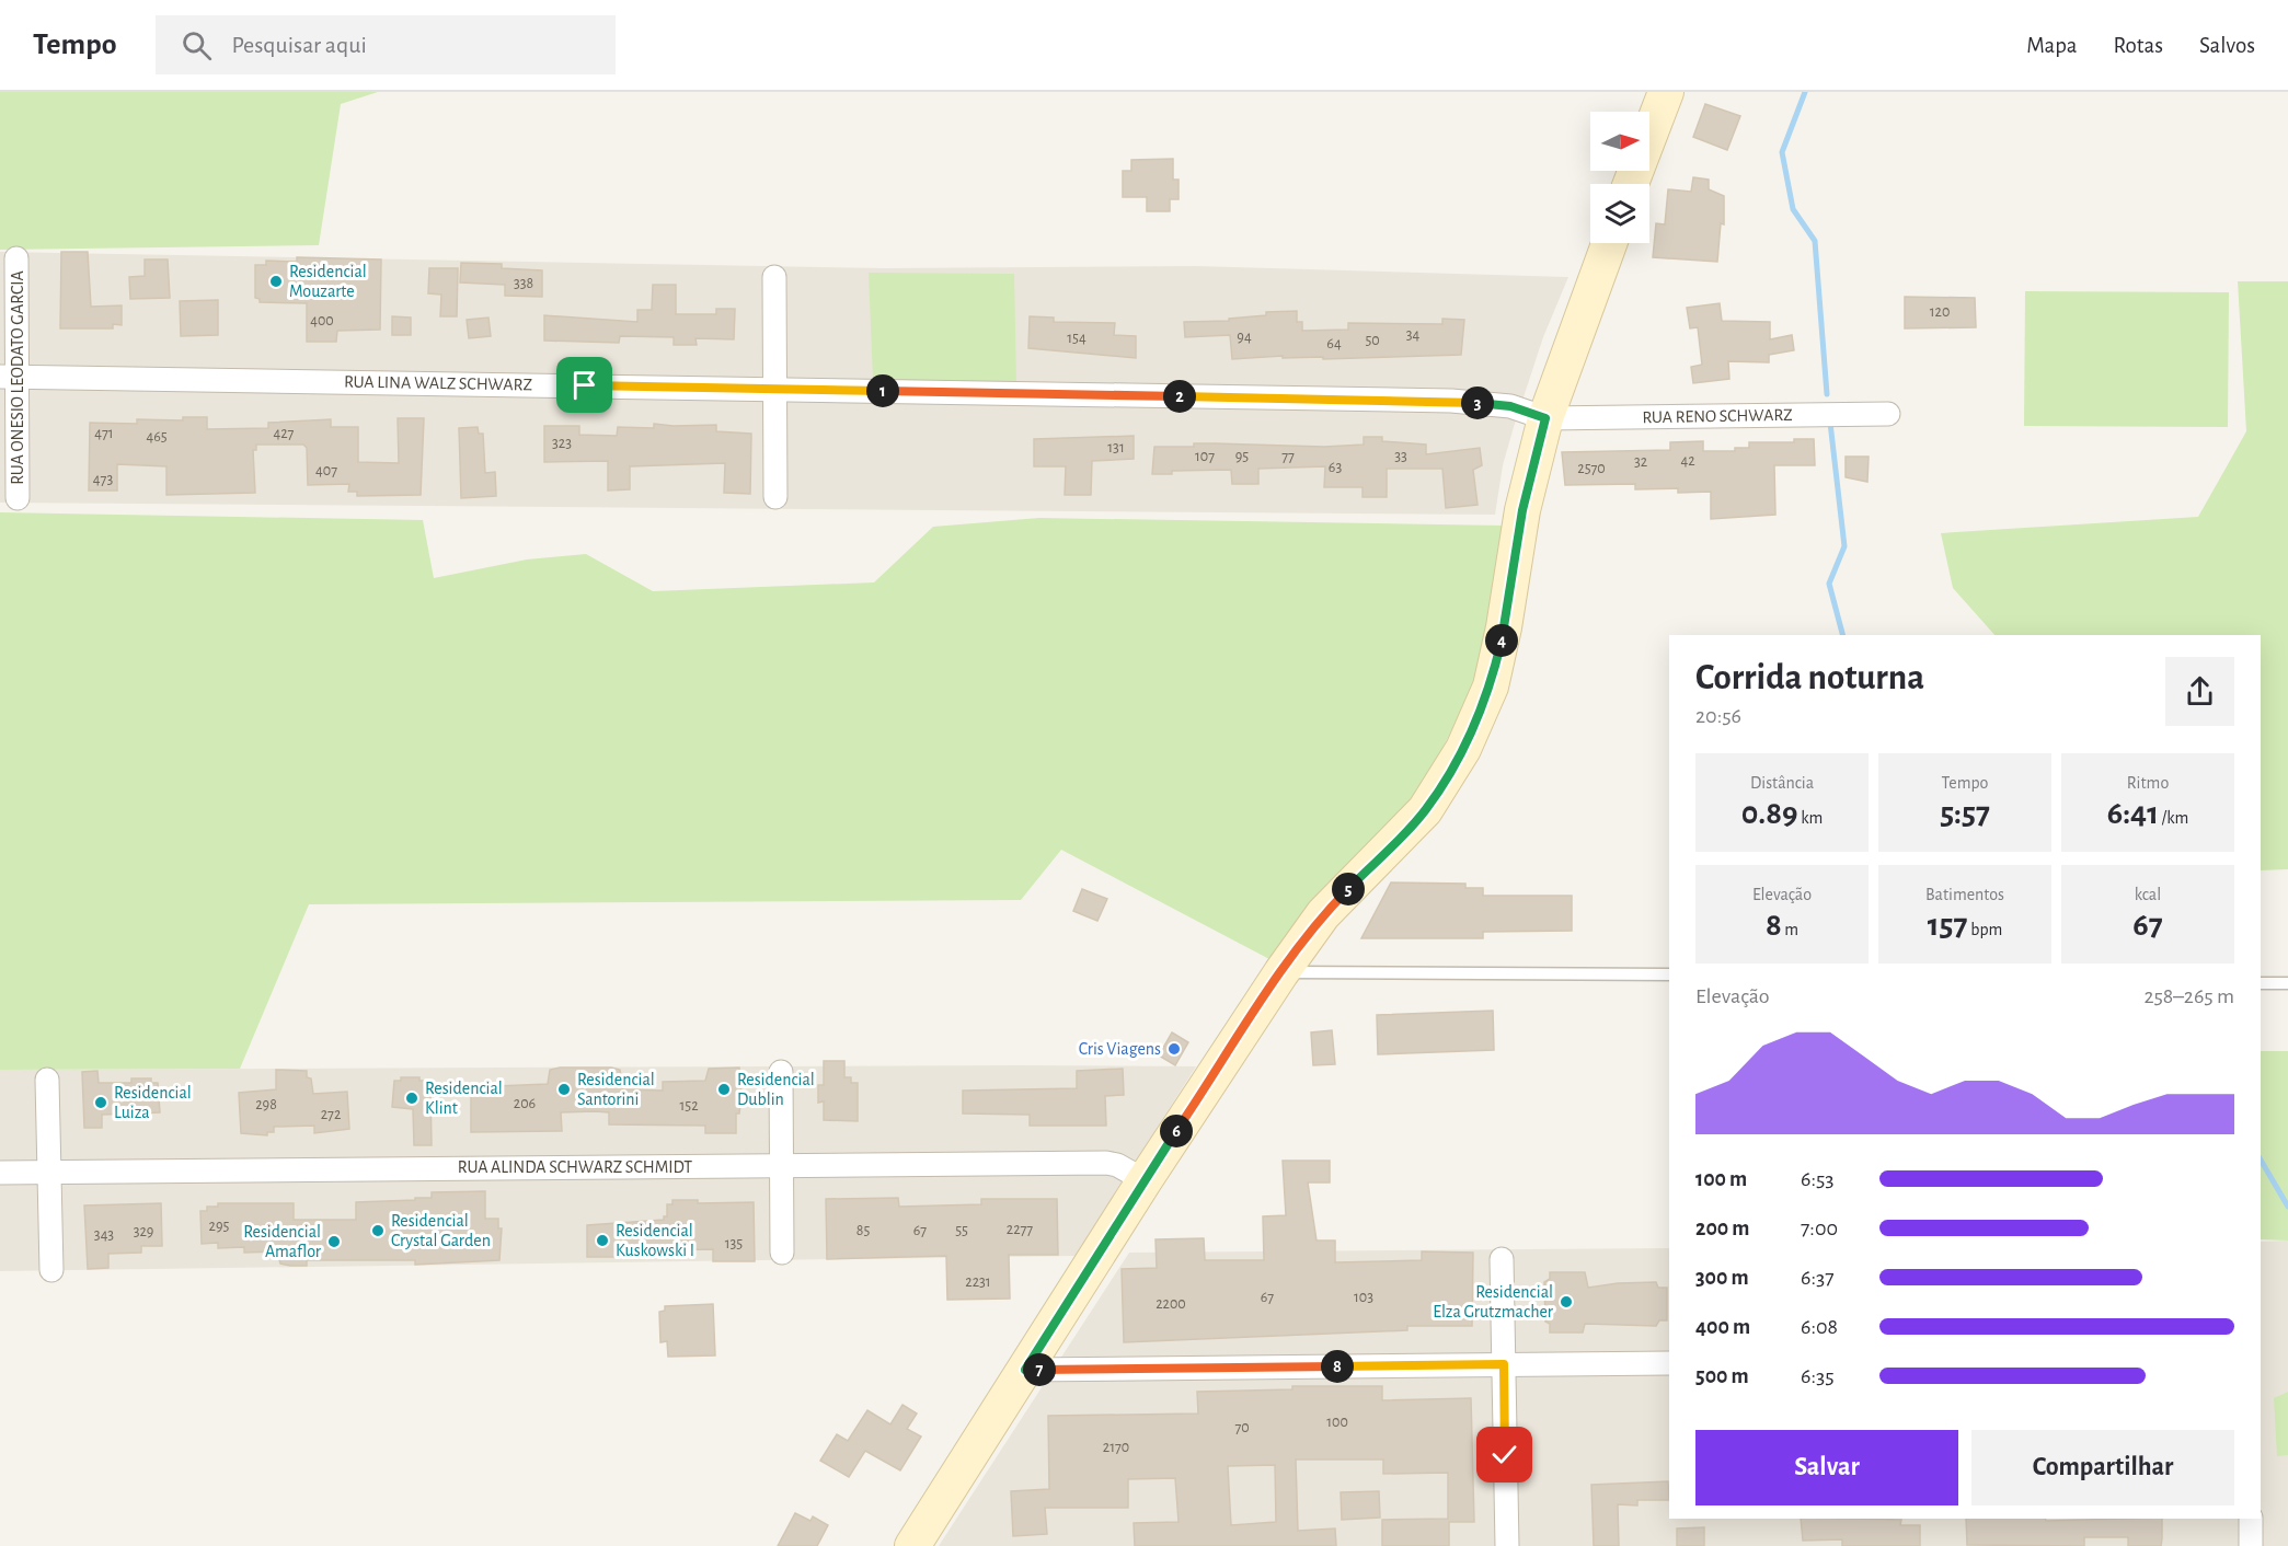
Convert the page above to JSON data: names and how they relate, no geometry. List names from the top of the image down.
{
  "streets": {
    "street": [
      "RUA ONESIO LEODATO GARCIA",
      "RUA LINA WALZ SCHWARZ",
      "RUA RENO SCHWARZ",
      "RUA ALINDA SCHWARZ SCHMIDT"
    ]
  },
  "crossings": [
    ["RUA ONESIO LEODATO GARCIA", "RUA LINA WALZ SCHWARZ"],
    ["RUA LINA WALZ SCHWARZ", "RUA RENO SCHWARZ"]
  ],
  "places": [
    "Residencial Mouzarte",
    "Cris Viagens",
    "Residencial Santorini",
    "Residencial Dublin",
    "Residencial Klint",
    "Residencial Luiza",
    "Residencial Crystal Garden",
    "Residencial Kuskowski I",
    "Residencial Amaflor",
    "Residencial Elza Grutzmacher"
  ],
  "house_numbers": [
    "338",
    "120",
    "400",
    "34",
    "94",
    "154",
    "50",
    "64",
    "471",
    "427",
    "465",
    "323",
    "131",
    "107",
    "95",
    "77",
    "33",
    "42",
    "32",
    "63",
    "2570",
    "407",
    "473",
    "206",
    "298",
    "152",
    "272",
    "295",
    "2277",
    "85",
    "67",
    "55",
    "329",
    "343",
    "135",
    "2231",
    "67",
    "103",
    "2200",
    "100",
    "70",
    "2170"
  ],
  "north": "right",
  "page": {
    "header": "Tempo",
    "search": "Pesquisar aqui",
    "nav": ["Mapa", "Rotas", "Salvos"],
    "pins": [
      "1",
      "2",
      "3",
      "4",
      "5",
      "6",
      "8",
      "7"
    ],
    "heading": ["Corrida noturna", "20:56"],
    "stats": [
      ["Distância", "0.89 km"],
      ["Tempo", "5:57"],
      ["Ritmo", "6:41 /km"],
      ["Elevação", "8 m"],
      ["Batimentos", "157 bpm"],
      ["kcal", "67"]
    ],
    "chart": ["Elevação", "258–265 m"],
    "list": [
      {
        "name": "100 m",
        "note": "6:53"
      },
      {
        "name": "200 m",
        "note": "7:00"
      },
      {
        "name": "300 m",
        "note": "6:37"
      },
      {
        "name": "400 m",
        "note": "6:08"
      },
      {
        "name": "500 m",
        "note": "6:35"
      }
    ],
    "buttons": ["Salvar", "Compartilhar"]
  }
}
